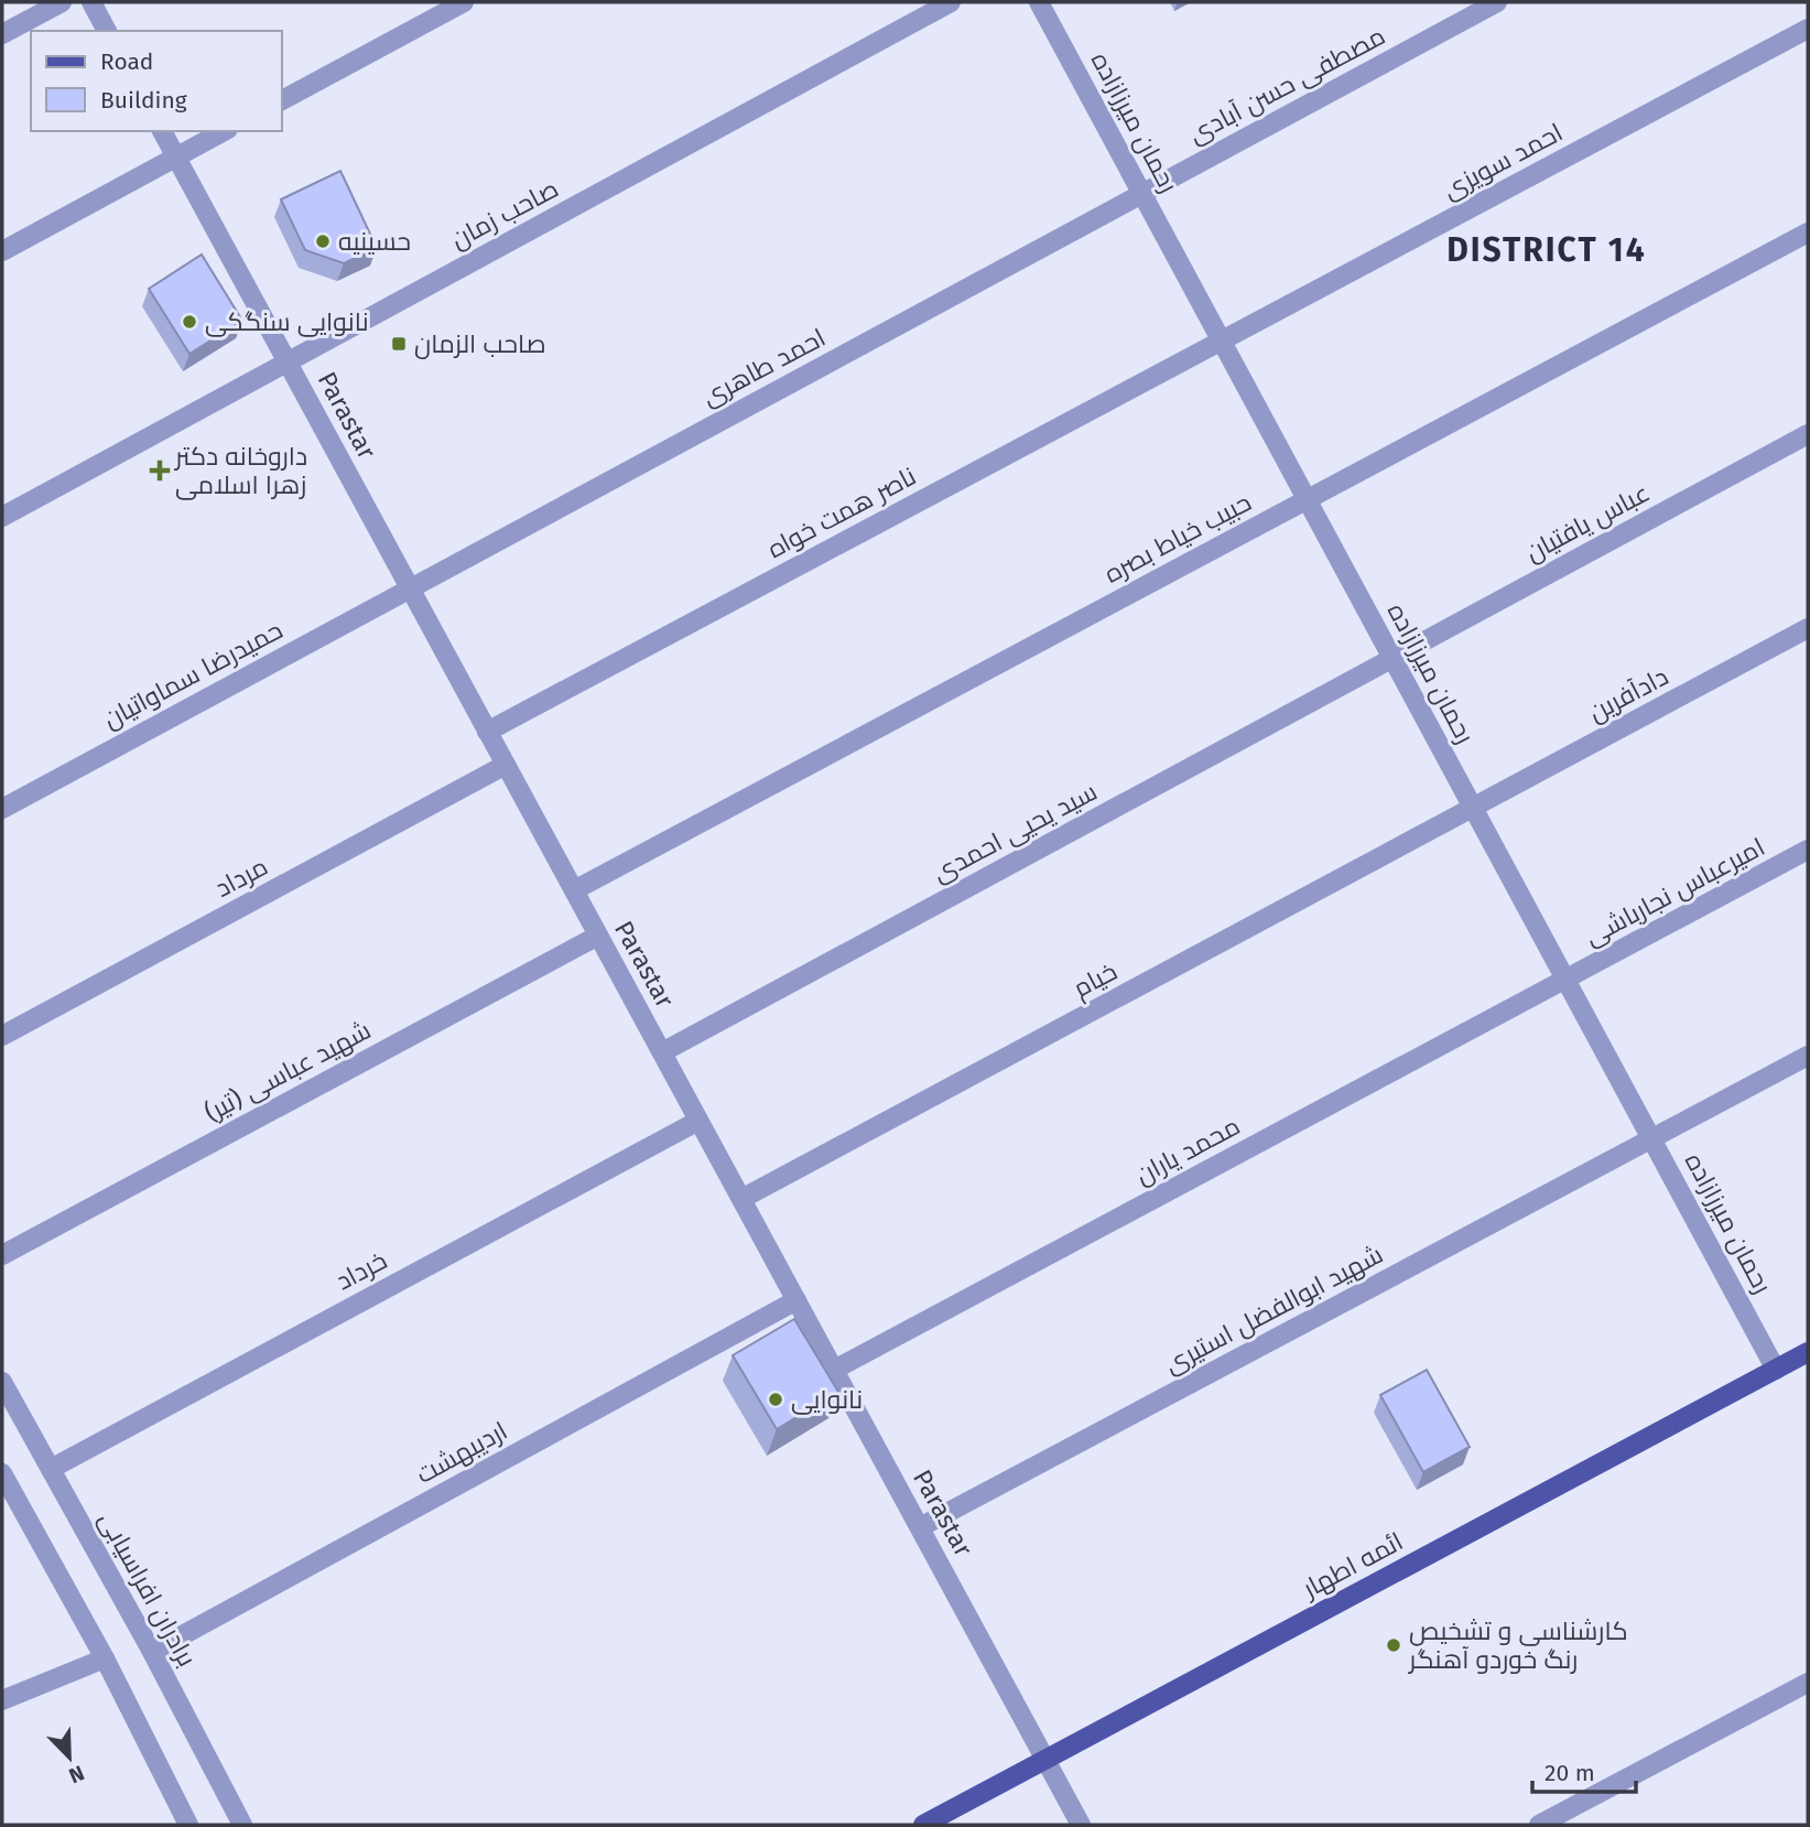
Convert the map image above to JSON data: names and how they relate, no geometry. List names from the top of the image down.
{
  "streets": {
    "main road": ["ائمه اطهار"],
    "street": [
      "مصطفی حسن آبادی",
      "رحمان میرزازاده",
      "احمد سویزی",
      "صاحب زمان",
      "احمد طاهری",
      "Parastar",
      "ناصر همت خواه",
      "عباس یافتیان",
      "حبیب خیاط بصره",
      "حمیدرضا سماواتیان",
      "دادآفرین",
      "سید یحیی احمدی",
      "مرداد",
      "امیرعباس نجارباشی",
      "خیام",
      "شهید عباسی (تیر)",
      "محمد یاران",
      "خرداد",
      "شهید ابوالفضل استیری",
      "اردیبهشت",
      "برادران افراسیابی"
    ]
  },
  "crossings": [
    ["مصطفی حسن آبادی", "رحمان میرزازاده"],
    ["مصطفی حسن آبادی", "احمد طاهری"],
    ["رحمان میرزازاده", "احمد سویزی"],
    ["رحمان میرزازاده", "احمد طاهری"],
    ["رحمان میرزازاده", "ناصر همت خواه"],
    ["رحمان میرزازاده", "عباس یافتیان"],
    ["رحمان میرزازاده", "حبیب خیاط بصره"],
    ["رحمان میرزازاده", "دادآفرین"],
    ["رحمان میرزازاده", "سید یحیی احمدی"],
    ["رحمان میرزازاده", "امیرعباس نجارباشی"],
    ["رحمان میرزازاده", "خیام"],
    ["رحمان میرزازاده", "محمد یاران"],
    ["رحمان میرزازاده", "شهید ابوالفضل استیری"],
    ["رحمان میرزازاده", "ائمه اطهار"],
    ["احمد سویزی", "ناصر همت خواه"],
    ["صاحب زمان", "Parastar"],
    ["احمد طاهری", "Parastar"],
    ["احمد طاهری", "حمیدرضا سماواتیان"],
    ["Parastar", "ناصر همت خواه"],
    ["Parastar", "حبیب خیاط بصره"],
    ["Parastar", "حمیدرضا سماواتیان"],
    ["Parastar", "سید یحیی احمدی"],
    ["Parastar", "مرداد"],
    ["Parastar", "خیام"],
    ["Parastar", "شهید عباسی (تیر)"],
    ["Parastar", "محمد یاران"],
    ["Parastar", "خرداد"],
    ["Parastar", "شهید ابوالفضل استیری"],
    ["Parastar", "اردیبهشت"],
    ["Parastar", "ائمه اطهار"],
    ["عباس یافتیان", "سید یحیی احمدی"],
    ["دادآفرین", "خیام"],
    ["امیرعباس نجارباشی", "محمد یاران"],
    ["خرداد", "برادران افراسیابی"],
    ["اردیبهشت", "برادران افراسیابی"]
  ],
  "districts": ["DISTRICT 14"],
  "places": {
    "other": [
      "حسینیه",
      "نانوایی سنگکی",
      "نانوایی",
      "کارشناسی و تشخیص رنگ خوردو آهنگر"
    ],
    "transit": ["صاحب الزمان"],
    "health": ["داروخانه دکتر زهرا اسلامی"]
  },
  "legend": ["Road", "Building"],
  "scale_bar": "20 m",
  "north": "bottom right"
}
